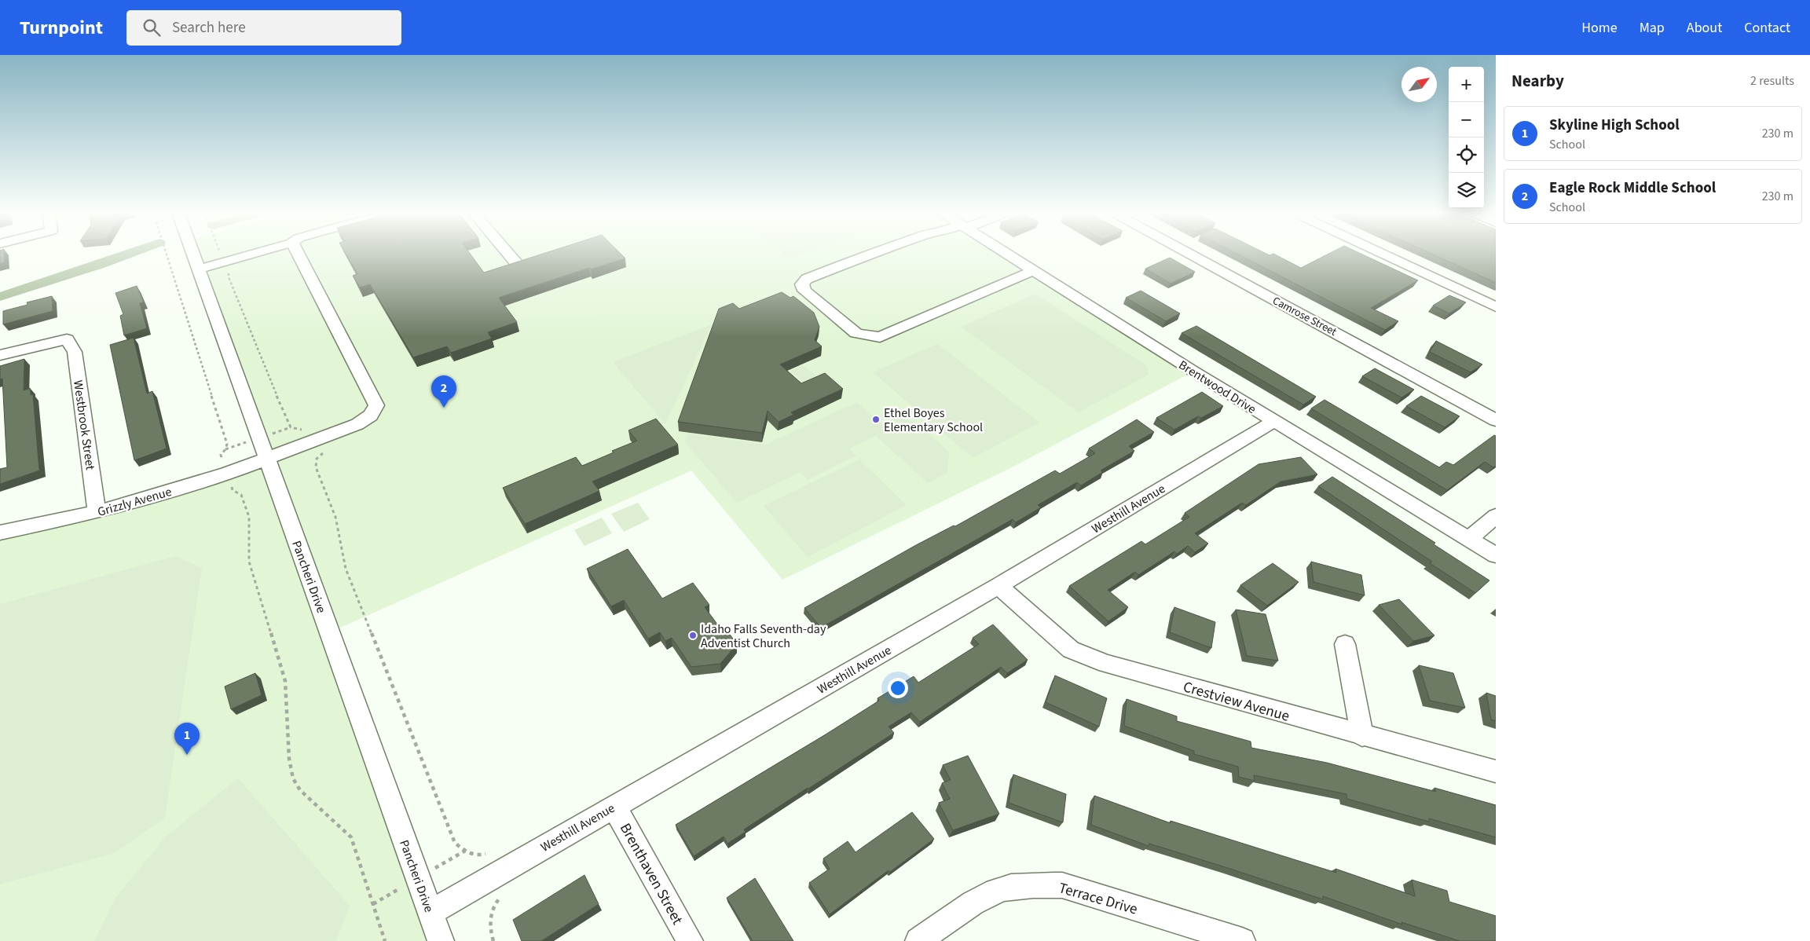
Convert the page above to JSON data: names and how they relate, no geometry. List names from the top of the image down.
{
  "streets": {
    "street": [
      "Camrose Street",
      "Brentwood Drive",
      "Westbrook Street",
      "Grizzly Avenue",
      "Westhill Avenue",
      "Pancheri Drive",
      "Crestview Avenue",
      "Brenthaven Street",
      "Terrace Drive"
    ]
  },
  "crossings": [
    ["Brentwood Drive", "Westhill Avenue"],
    ["Westbrook Street", "Grizzly Avenue"],
    ["Grizzly Avenue", "Pancheri Drive"],
    ["Westhill Avenue", "Pancheri Drive"],
    ["Westhill Avenue", "Crestview Avenue"],
    ["Westhill Avenue", "Brenthaven Street"]
  ],
  "places": ["Ethel Boyes Elementary School", "Idaho Falls Seventh-day Adventist Church"],
  "north": "top right",
  "page": {
    "header": "Turnpoint",
    "search": "Search here",
    "nav": [
      "Home",
      "Map",
      "About",
      "Contact"
    ],
    "heading": ["Nearby", "2 results"],
    "map_buttons": ["+", "−"],
    "list": [
      {
        "mark": "1",
        "name": "Skyline High School",
        "note": "School",
        "value": "230 m"
      },
      {
        "mark": "2",
        "name": "Eagle Rock Middle School",
        "note": "School",
        "value": "230 m"
      }
    ],
    "pins": ["2", "1"]
  }
}
